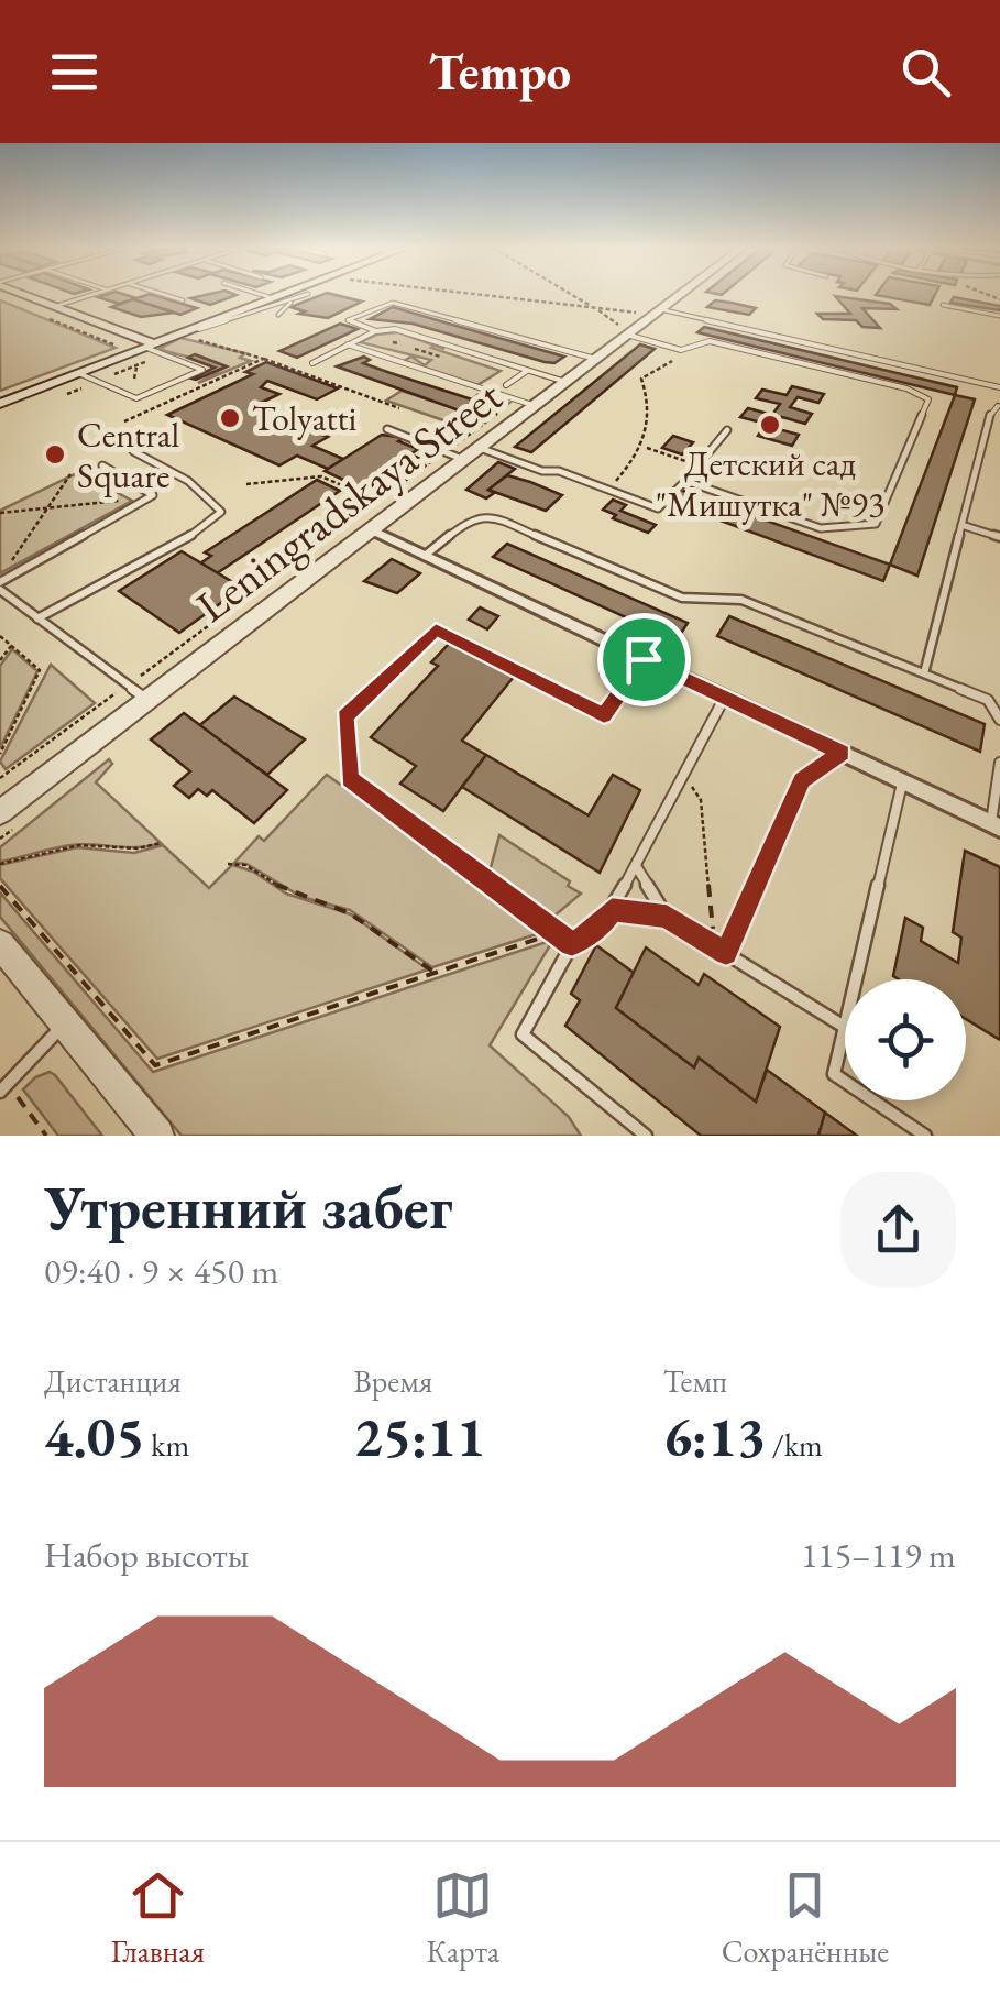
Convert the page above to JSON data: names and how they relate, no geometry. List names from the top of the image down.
{
  "streets": {
    "street": ["Leningradskaya Street"]
  },
  "places": ["Tolyatti", "Детский сад \"Мишутка\" №93", "Central Square"],
  "page": {
    "header": "Tempo",
    "heading": ["Утренний забег", "09:40 · 9 × 450 m"],
    "stats": [
      ["Дистанция", "4.05 km"],
      ["Время", "25:11"],
      ["Темп", "6:13 /km"]
    ],
    "chart": ["Набор высоты", "115–119 m"],
    "tabs": ["Главная", "Карта", "Сохранённые"]
  }
}
